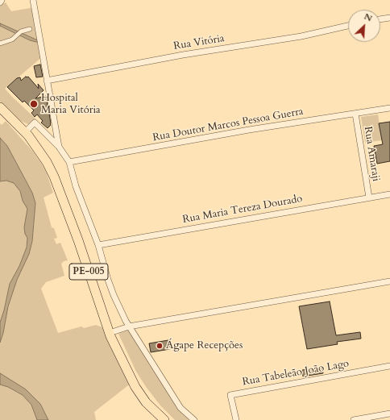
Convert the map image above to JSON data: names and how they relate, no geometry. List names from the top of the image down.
{
  "streets": {
    "main road": ["PE-005"],
    "street": [
      "Rua Vitória",
      "Rua Doutor Marcos Pessoa Guerra",
      "Rua Amaraji",
      "Rua Maria Tereza Dourado",
      "Rua Tabeleão João Lago"
    ]
  },
  "crossings": [
    ["Rua Doutor Marcos Pessoa Guerra", "Rua Amaraji"],
    ["Rua Amaraji", "Rua Maria Tereza Dourado"]
  ],
  "places": ["Hospital Maria Vitória", "Ágape Recepções"],
  "north": "top right"
}
